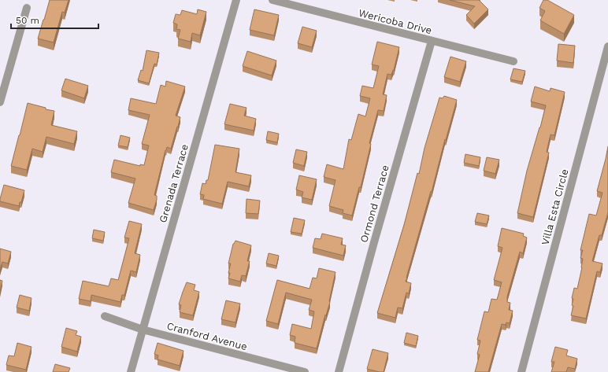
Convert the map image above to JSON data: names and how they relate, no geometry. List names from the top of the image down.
{
  "streets": {
    "street": [
      "Wericoba Drive",
      "Grenada Terrace",
      "Ormond Terrace",
      "Villa Esta Circle",
      "Cranford Avenue"
    ]
  },
  "crossings": [
    ["Wericoba Drive", "Ormond Terrace"],
    ["Grenada Terrace", "Cranford Avenue"]
  ],
  "scale_bar": "50 m"
}
